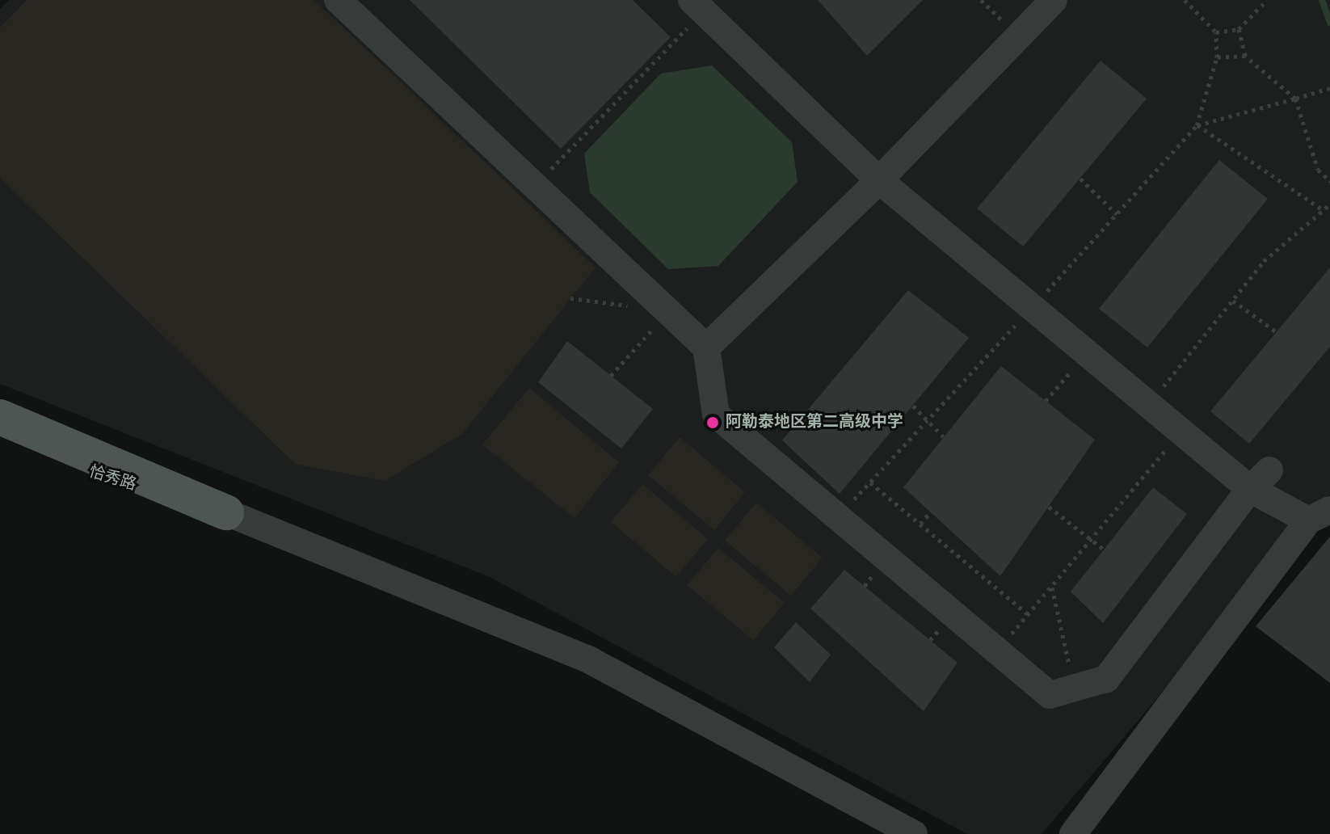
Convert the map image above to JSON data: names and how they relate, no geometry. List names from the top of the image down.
{
  "streets": {
    "main road": ["恰秀路"]
  },
  "places": ["阿勒泰地区第二高级中学"]
}
